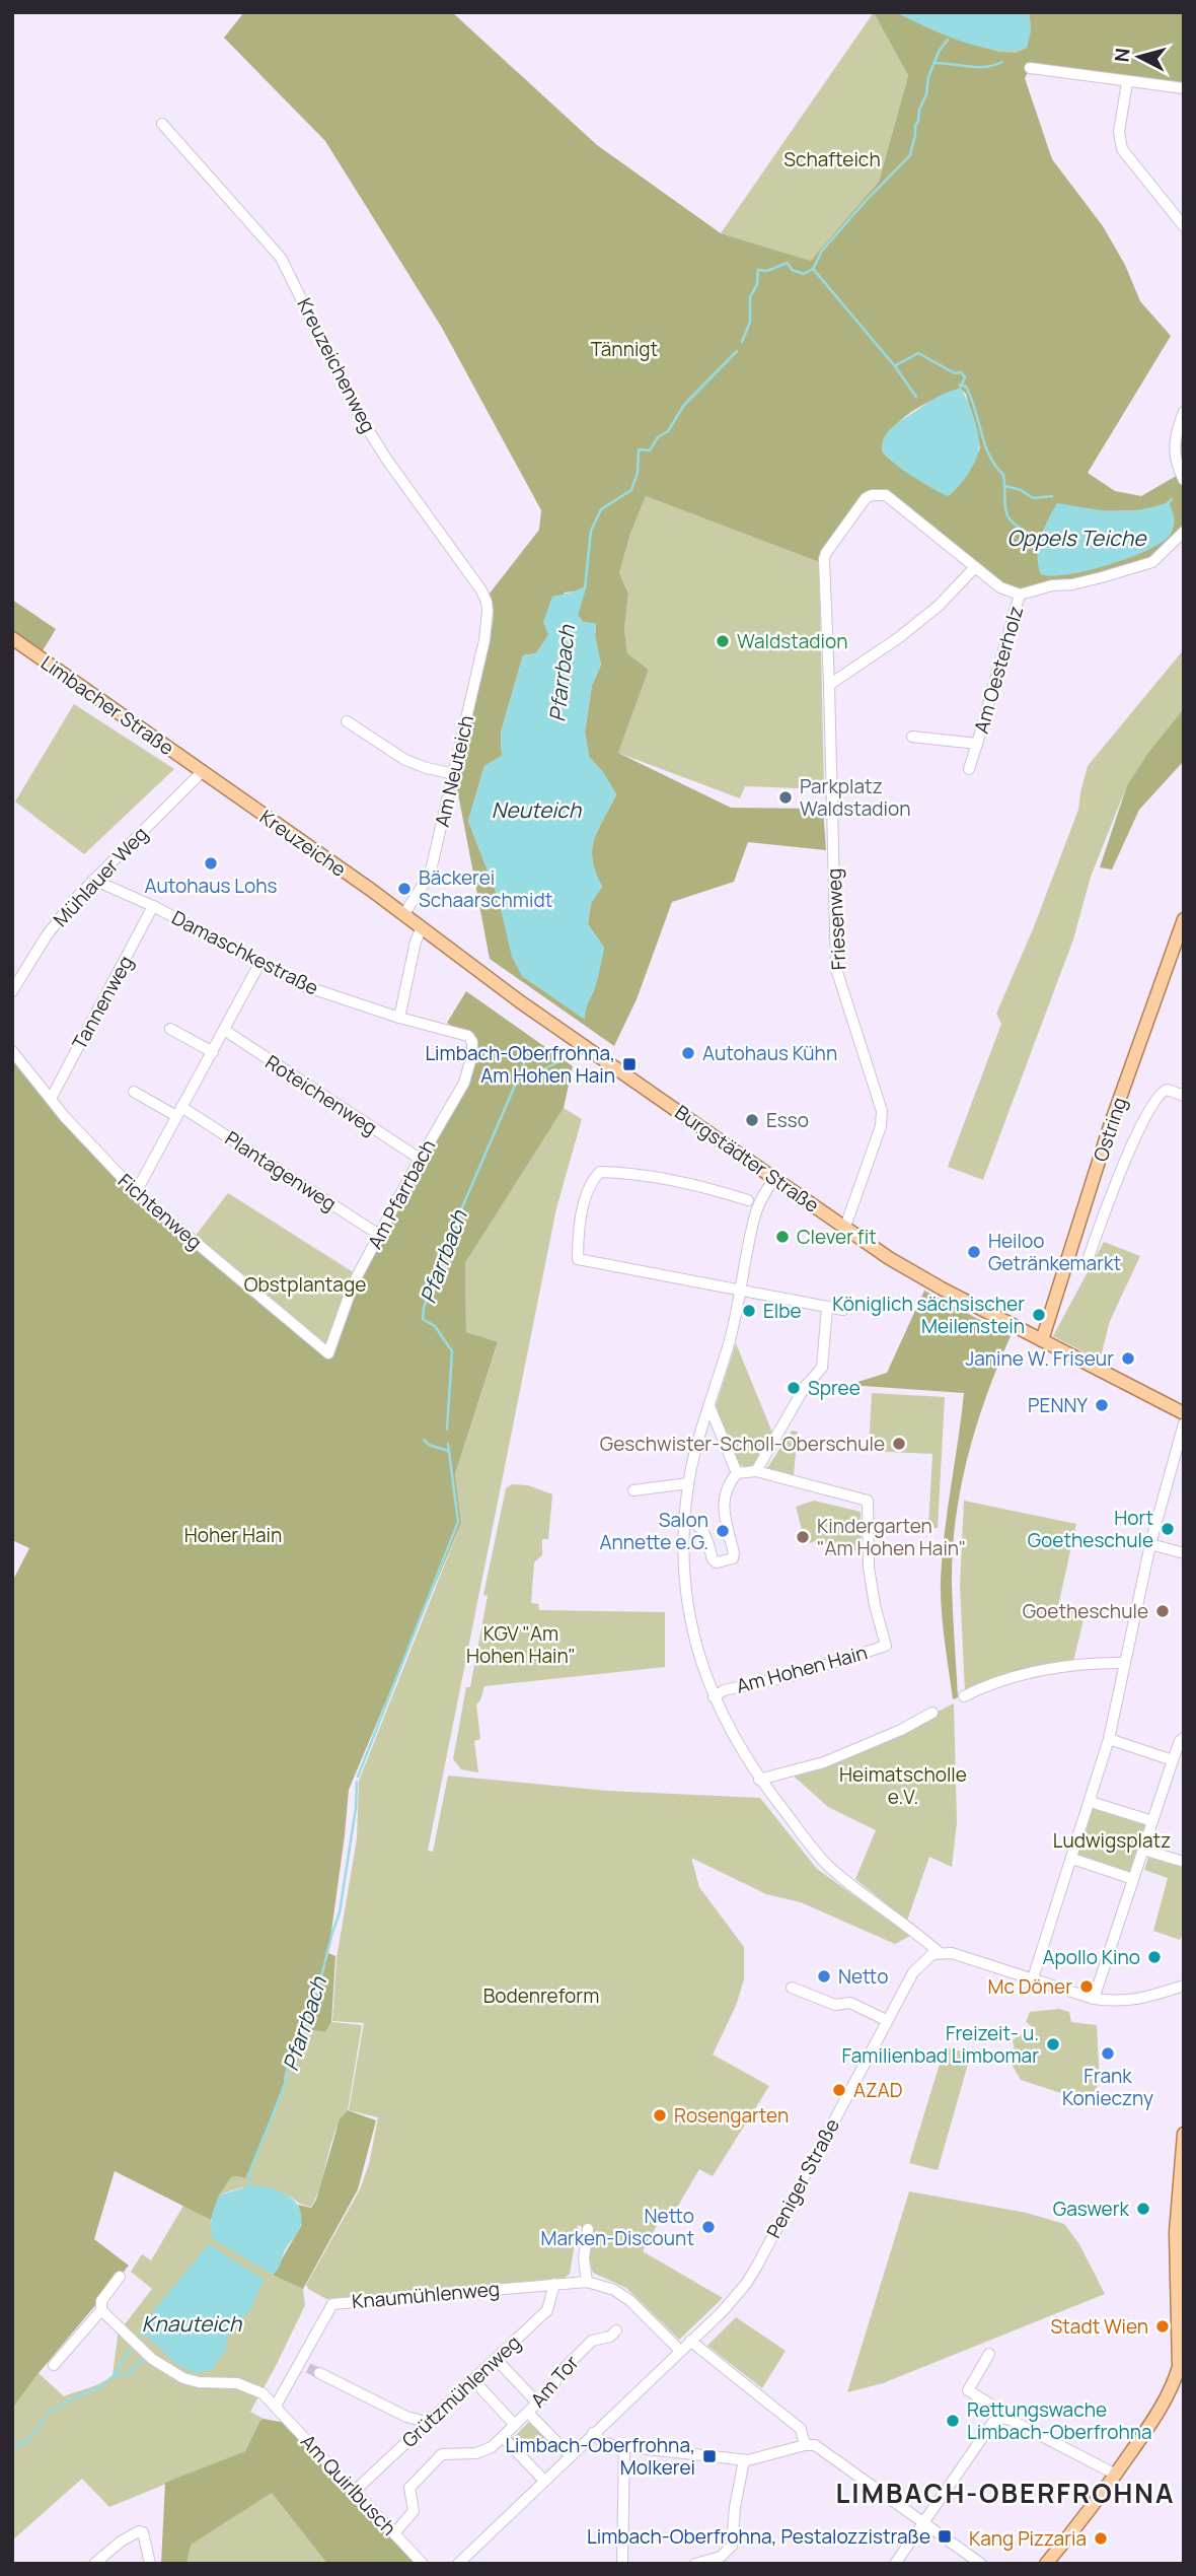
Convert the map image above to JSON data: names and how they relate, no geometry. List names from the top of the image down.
{
  "streets": {
    "main road": [
      "Limbacher Straße",
      "Kreuzeiche",
      "Ostring",
      "Burgstädter Straße"
    ],
    "street": [
      "Kreuzeichenweg",
      "Am Oesterholz",
      "Am Neuteich",
      "Mühlauer Weg",
      "Friesenweg",
      "Damaschkestraße",
      "Tannenweg",
      "Roteichenweg",
      "Plantagenweg",
      "Am Pfarrbach",
      "Fichtenweg",
      "Am Hohen Hain",
      "Peniger Straße",
      "Knaumühlenweg",
      "Am Tor",
      "Grützmühlenweg",
      "Am Quirlbusch"
    ]
  },
  "crossings": [
    ["Kreuzeichenweg", "Am Neuteich"],
    ["Am Oesterholz", "Friesenweg"],
    ["Limbacher Straße", "Kreuzeiche"],
    ["Limbacher Straße", "Mühlauer Weg"],
    ["Am Neuteich", "Kreuzeiche"],
    ["Am Neuteich", "Burgstädter Straße"],
    ["Kreuzeiche", "Mühlauer Weg"],
    ["Kreuzeiche", "Burgstädter Straße"],
    ["Mühlauer Weg", "Damaschkestraße"],
    ["Friesenweg", "Burgstädter Straße"],
    ["Damaschkestraße", "Tannenweg"],
    ["Damaschkestraße", "Am Pfarrbach"],
    ["Tannenweg", "Fichtenweg"],
    ["Roteichenweg", "Am Pfarrbach"],
    ["Ostring", "Burgstädter Straße"],
    ["Burgstädter Straße", "Am Hohen Hain"],
    ["Plantagenweg", "Am Pfarrbach"],
    ["Am Pfarrbach", "Fichtenweg"],
    ["Am Hohen Hain", "Peniger Straße"],
    ["Peniger Straße", "Knaumühlenweg"],
    ["Peniger Straße", "Am Tor"],
    ["Knaumühlenweg", "Grützmühlenweg"],
    ["Knaumühlenweg", "Am Quirlbusch"],
    ["Am Tor", "Am Quirlbusch"],
    ["Grützmühlenweg", "Am Quirlbusch"]
  ],
  "districts": ["LIMBACH-OBERFROHNA"],
  "water": [
    "Oppels Teiche",
    "Pfarrbach",
    "Neuteich",
    "Knauteich"
  ],
  "parks": [
    "Schafteich",
    "Tännigt",
    "Obstplantage",
    "Hoher Hain",
    "KGV \"Am Hohen Hain\"",
    "Heimatscholle e.V.",
    "Ludwigsplatz",
    "Bodenreform"
  ],
  "places": {
    "other": [
      "Waldstadion",
      "Parkplatz Waldstadion",
      "Autohaus Lohs",
      "Bäckerei Schaarschmidt",
      "Autohaus Kühn",
      "Esso",
      "Clever fit",
      "Heiloo Getränkemarkt",
      "Elbe",
      "Königlich sächsischer Meilenstein",
      "Janine W. Friseur",
      "Spree",
      "PENNY",
      "Geschwister-Scholl-Oberschule",
      "Hort Goetheschule",
      "Salon Annette e.G.",
      "Kindergarten \"Am Hohen Hain\"",
      "Goetheschule",
      "Apollo Kino",
      "Netto",
      "Mc Döner",
      "Freizeit- u. Familienbad Limbomar",
      "Frank Konieczny",
      "AZAD",
      "Rosengarten",
      "Gaswerk",
      "Netto Marken-Discount",
      "Stadt Wien",
      "Rettungswache Limbach-Oberfrohna",
      "Kang Pizzaria"
    ],
    "transit": ["Limbach-Oberfrohna, Am Hohen Hain", "Limbach-Oberfrohna, Molkerei", "Limbach-Oberfrohna, Pestalozzistraße"]
  },
  "north": "left"
}
